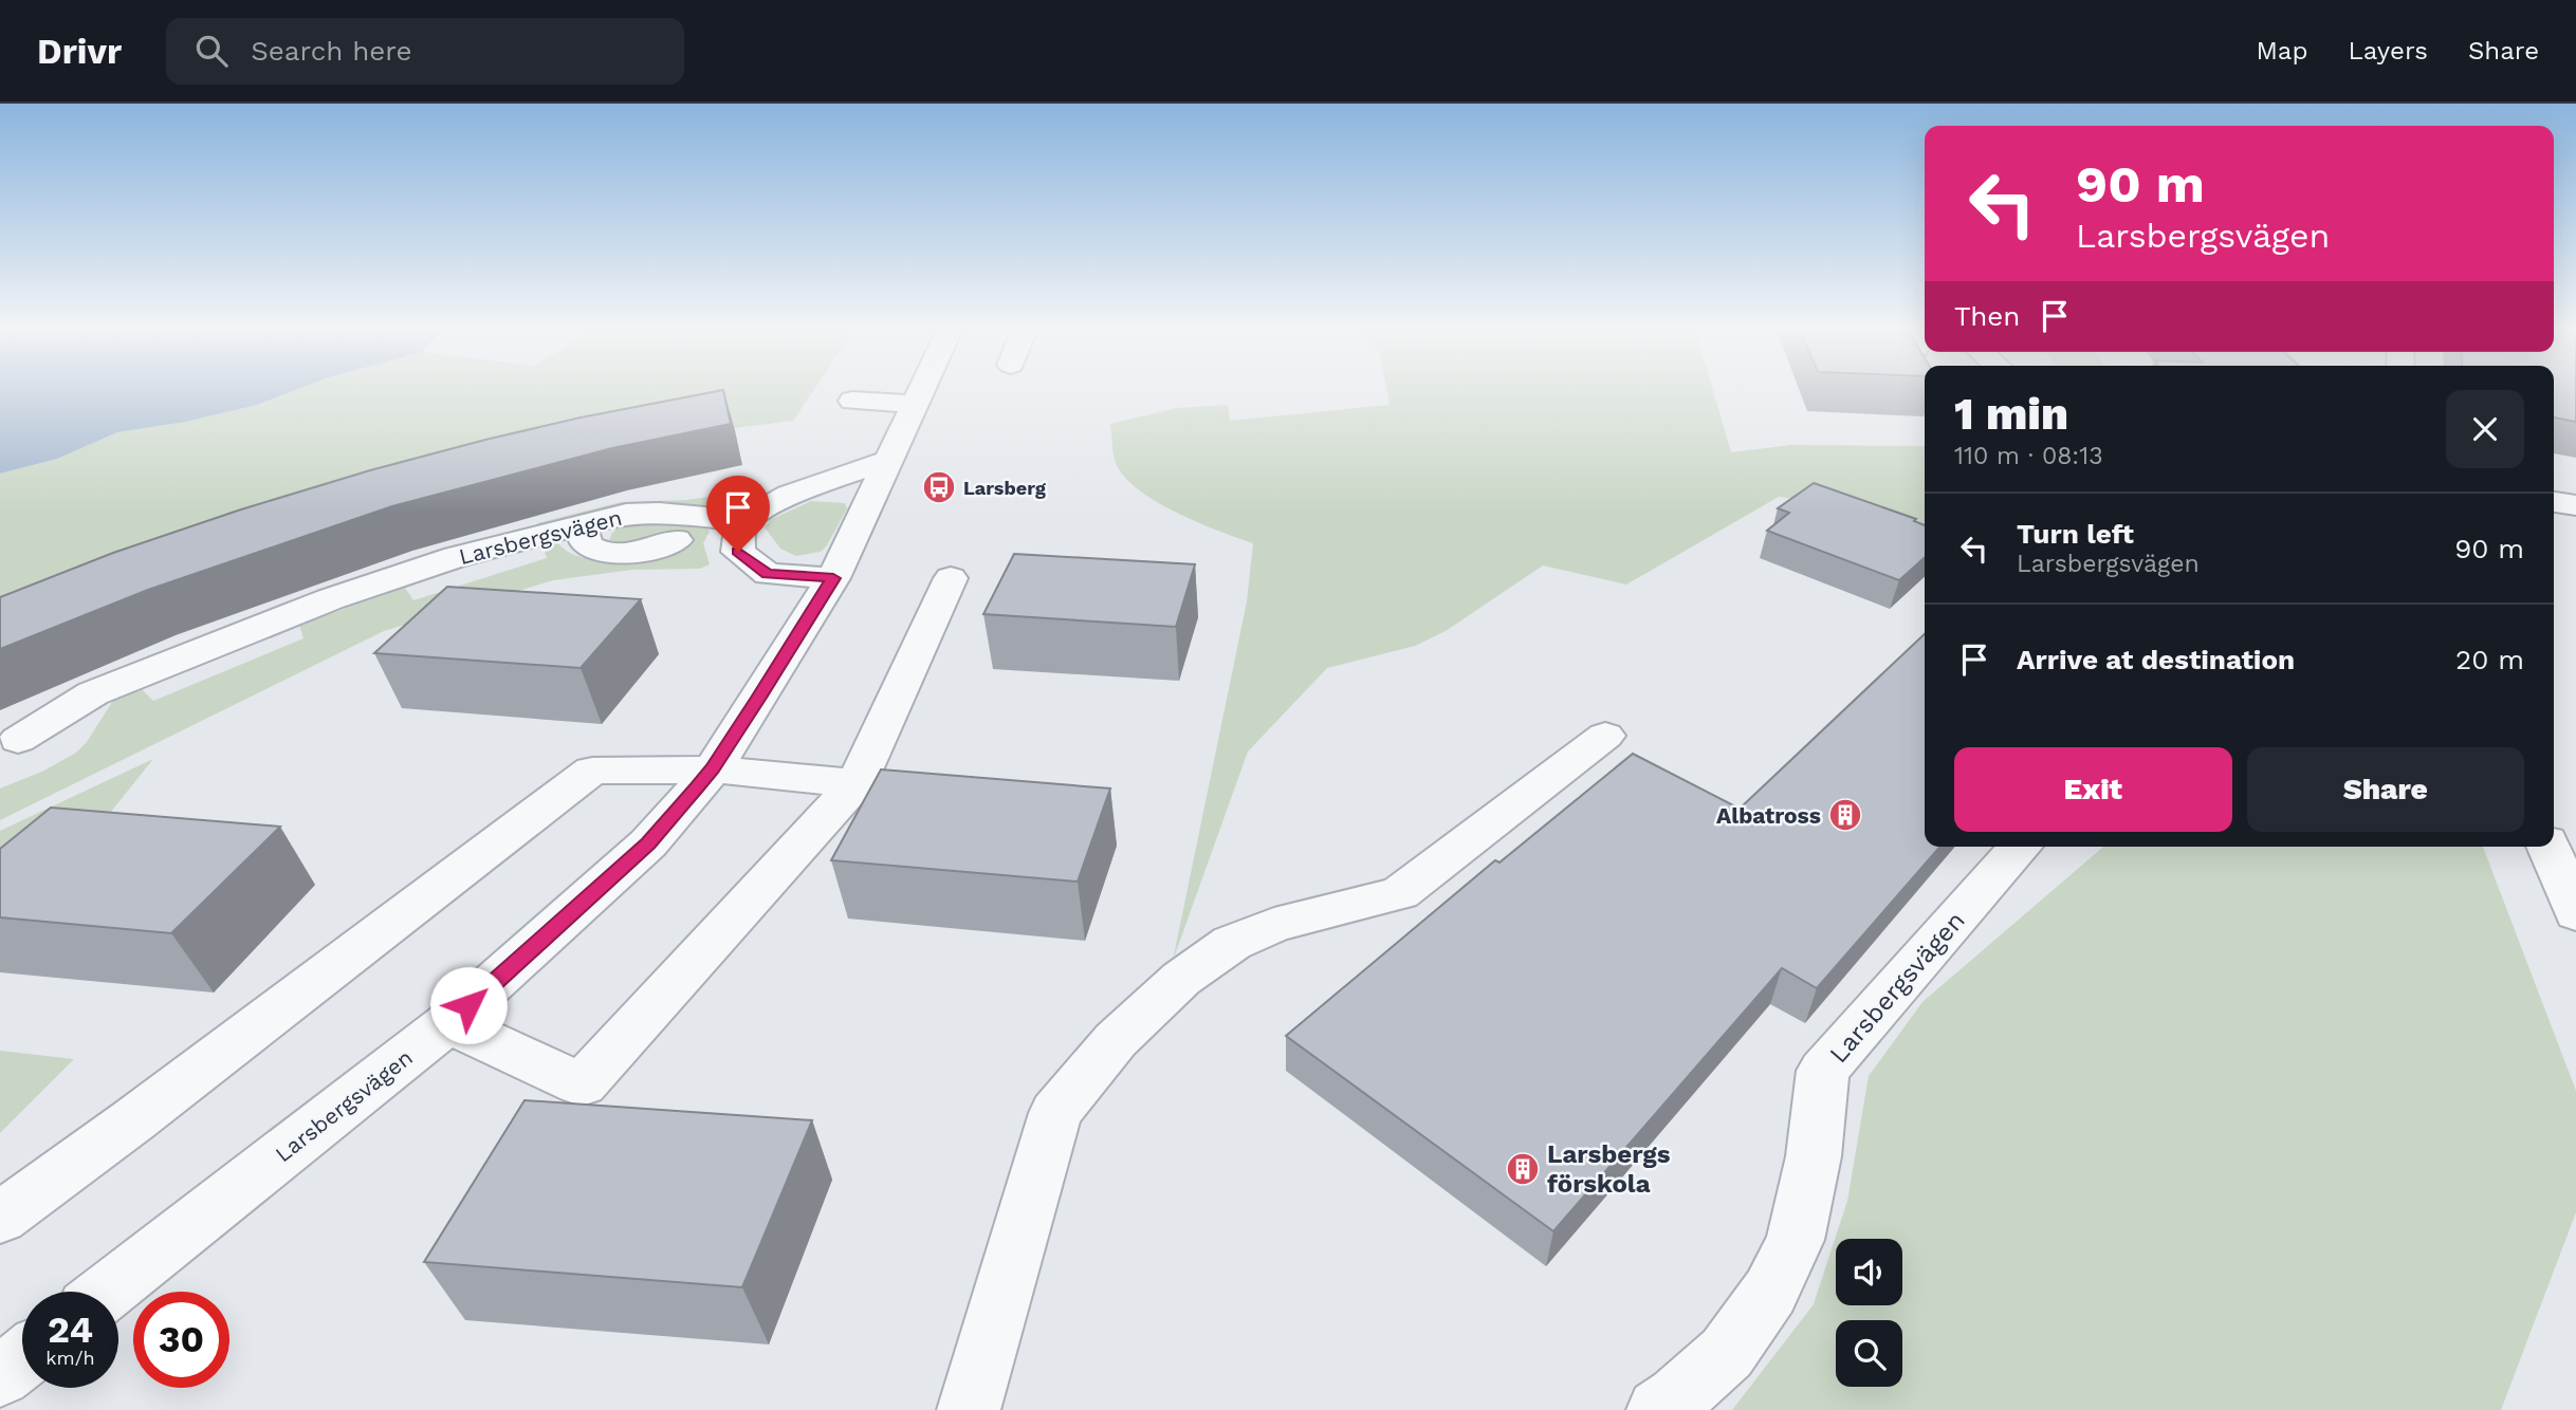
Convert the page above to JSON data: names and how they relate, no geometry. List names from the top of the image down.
{
  "streets": {
    "street": ["Larsbergsvägen"]
  },
  "places": {
    "bus stop": ["Larsberg"],
    "building": ["Albatross", "Larsbergs förskola"]
  },
  "page": {
    "header": "Drivr",
    "search": "Search here",
    "nav": ["Map", "Layers", "Share"],
    "turn": ["90 m", "Larsbergsvägen"],
    "then": "Then",
    "heading": ["1 min", "110 m · 08:13"],
    "list": [
      {
        "name": "Turn left",
        "note": "Larsbergsvägen",
        "value": "90 m"
      },
      {
        "name": "Arrive at destination",
        "value": "20 m"
      }
    ],
    "buttons": ["Exit", "Share"],
    "speed": "24 km/h",
    "limit": "30"
  }
}
